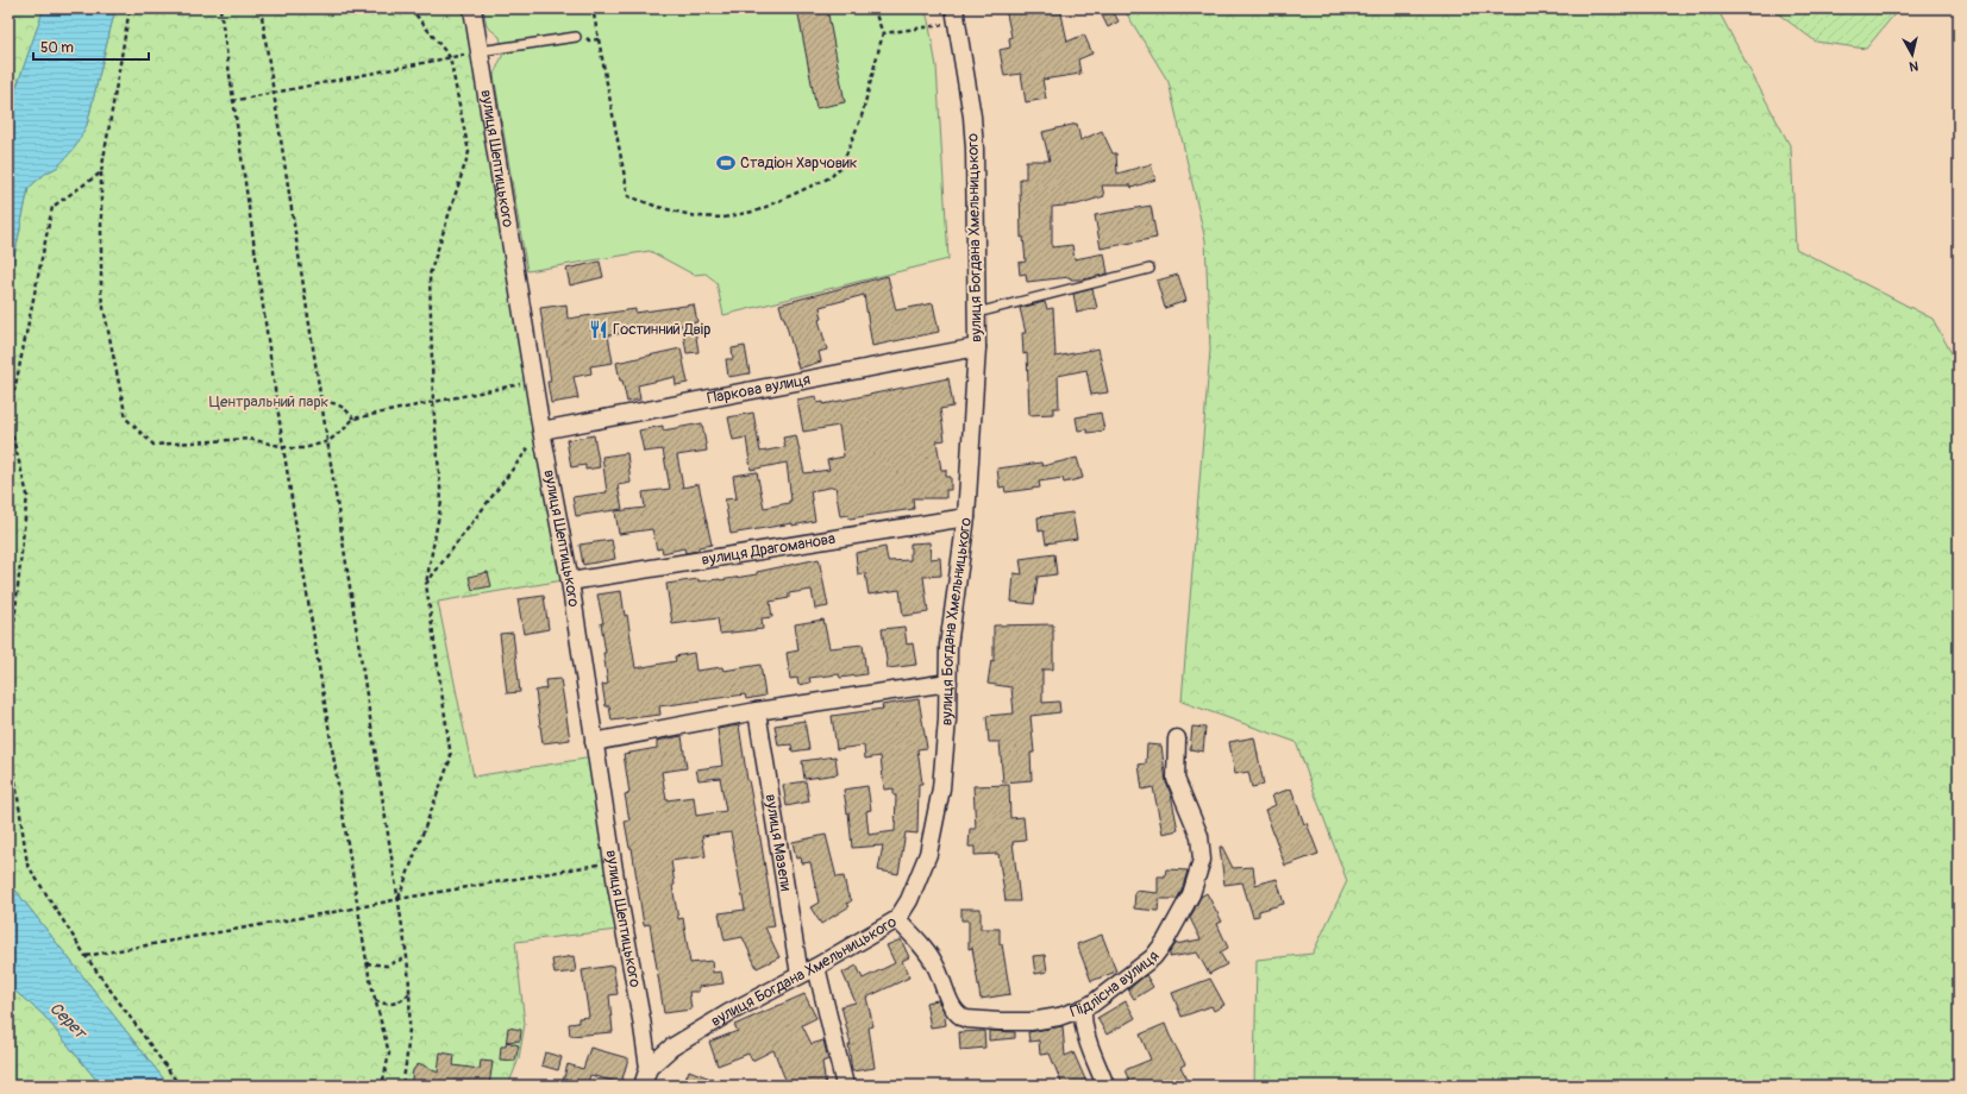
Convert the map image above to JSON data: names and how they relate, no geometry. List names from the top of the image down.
{
  "streets": {
    "street": [
      "вулиця Шептицького",
      "вулиця Богдана Хмельницького",
      "Паркова вулиця",
      "вулиця Драгоманова",
      "вулиця Мазепи",
      "Підлісна вулиця"
    ]
  },
  "crossings": [
    ["вулиця Шептицького", "вулиця Богдана Хмельницького"],
    ["вулиця Шептицького", "Паркова вулиця"],
    ["вулиця Шептицького", "вулиця Драгоманова"],
    ["вулиця Богдана Хмельницького", "Паркова вулиця"],
    ["вулиця Богдана Хмельницького", "вулиця Драгоманова"],
    ["вулиця Богдана Хмельницького", "вулиця Мазепи"],
    ["вулиця Богдана Хмельницького", "Підлісна вулиця"]
  ],
  "water": ["Серет"],
  "parks": ["Центральний парк"],
  "places": {
    "sports": ["Стадіон Харчовик"],
    "restaurant": ["Гостинний Двір"]
  },
  "scale_bar": "50 m",
  "north": "bottom"
}
